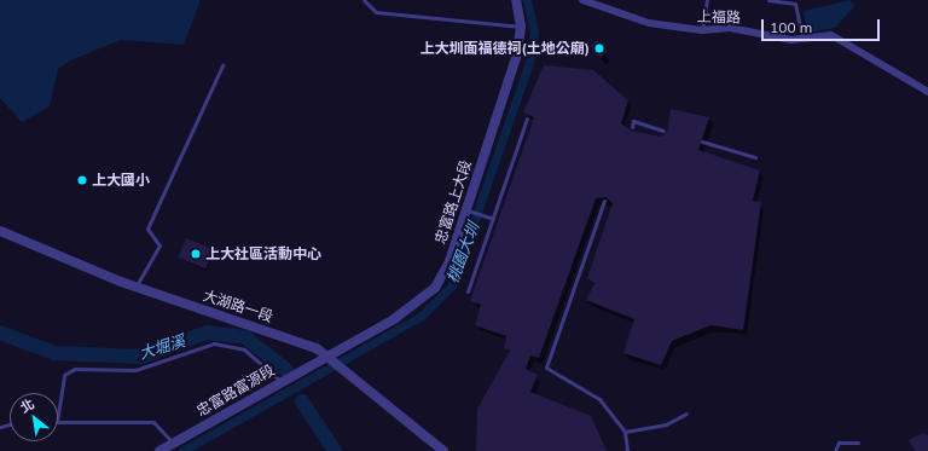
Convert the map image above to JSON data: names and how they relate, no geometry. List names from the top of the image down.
{
  "streets": {
    "street": [
      "上福路",
      "忠富路上大段",
      "大湖路一段",
      "忠富路富源段"
    ]
  },
  "crossings": [
    ["忠富路上大段", "大湖路一段"],
    ["忠富路上大段", "忠富路富源段"],
    ["大湖路一段", "忠富路富源段"]
  ],
  "water": ["桃園大圳", "大堀溪"],
  "places": ["上大圳面福德祠(土地公廟)", "上大國小", "上大社區活動中心"],
  "scale_bar": "100 m",
  "north": "top left"
}
